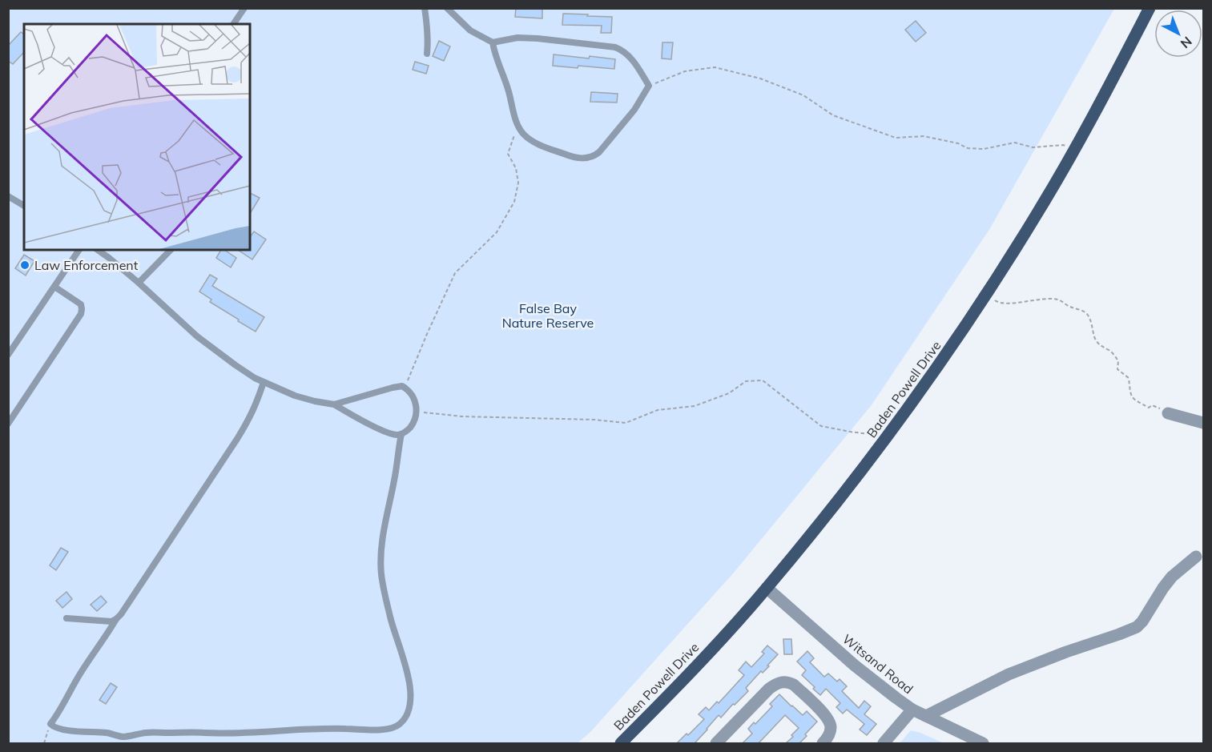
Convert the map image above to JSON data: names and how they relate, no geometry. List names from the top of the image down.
{
  "streets": {
    "main road": ["Baden Powell Drive"],
    "street": ["Witsand Road"]
  },
  "crossings": [
    ["Baden Powell Drive", "Witsand Road"]
  ],
  "parks": ["False Bay Nature Reserve"],
  "places": ["Law Enforcement"],
  "north": "bottom right"
}
